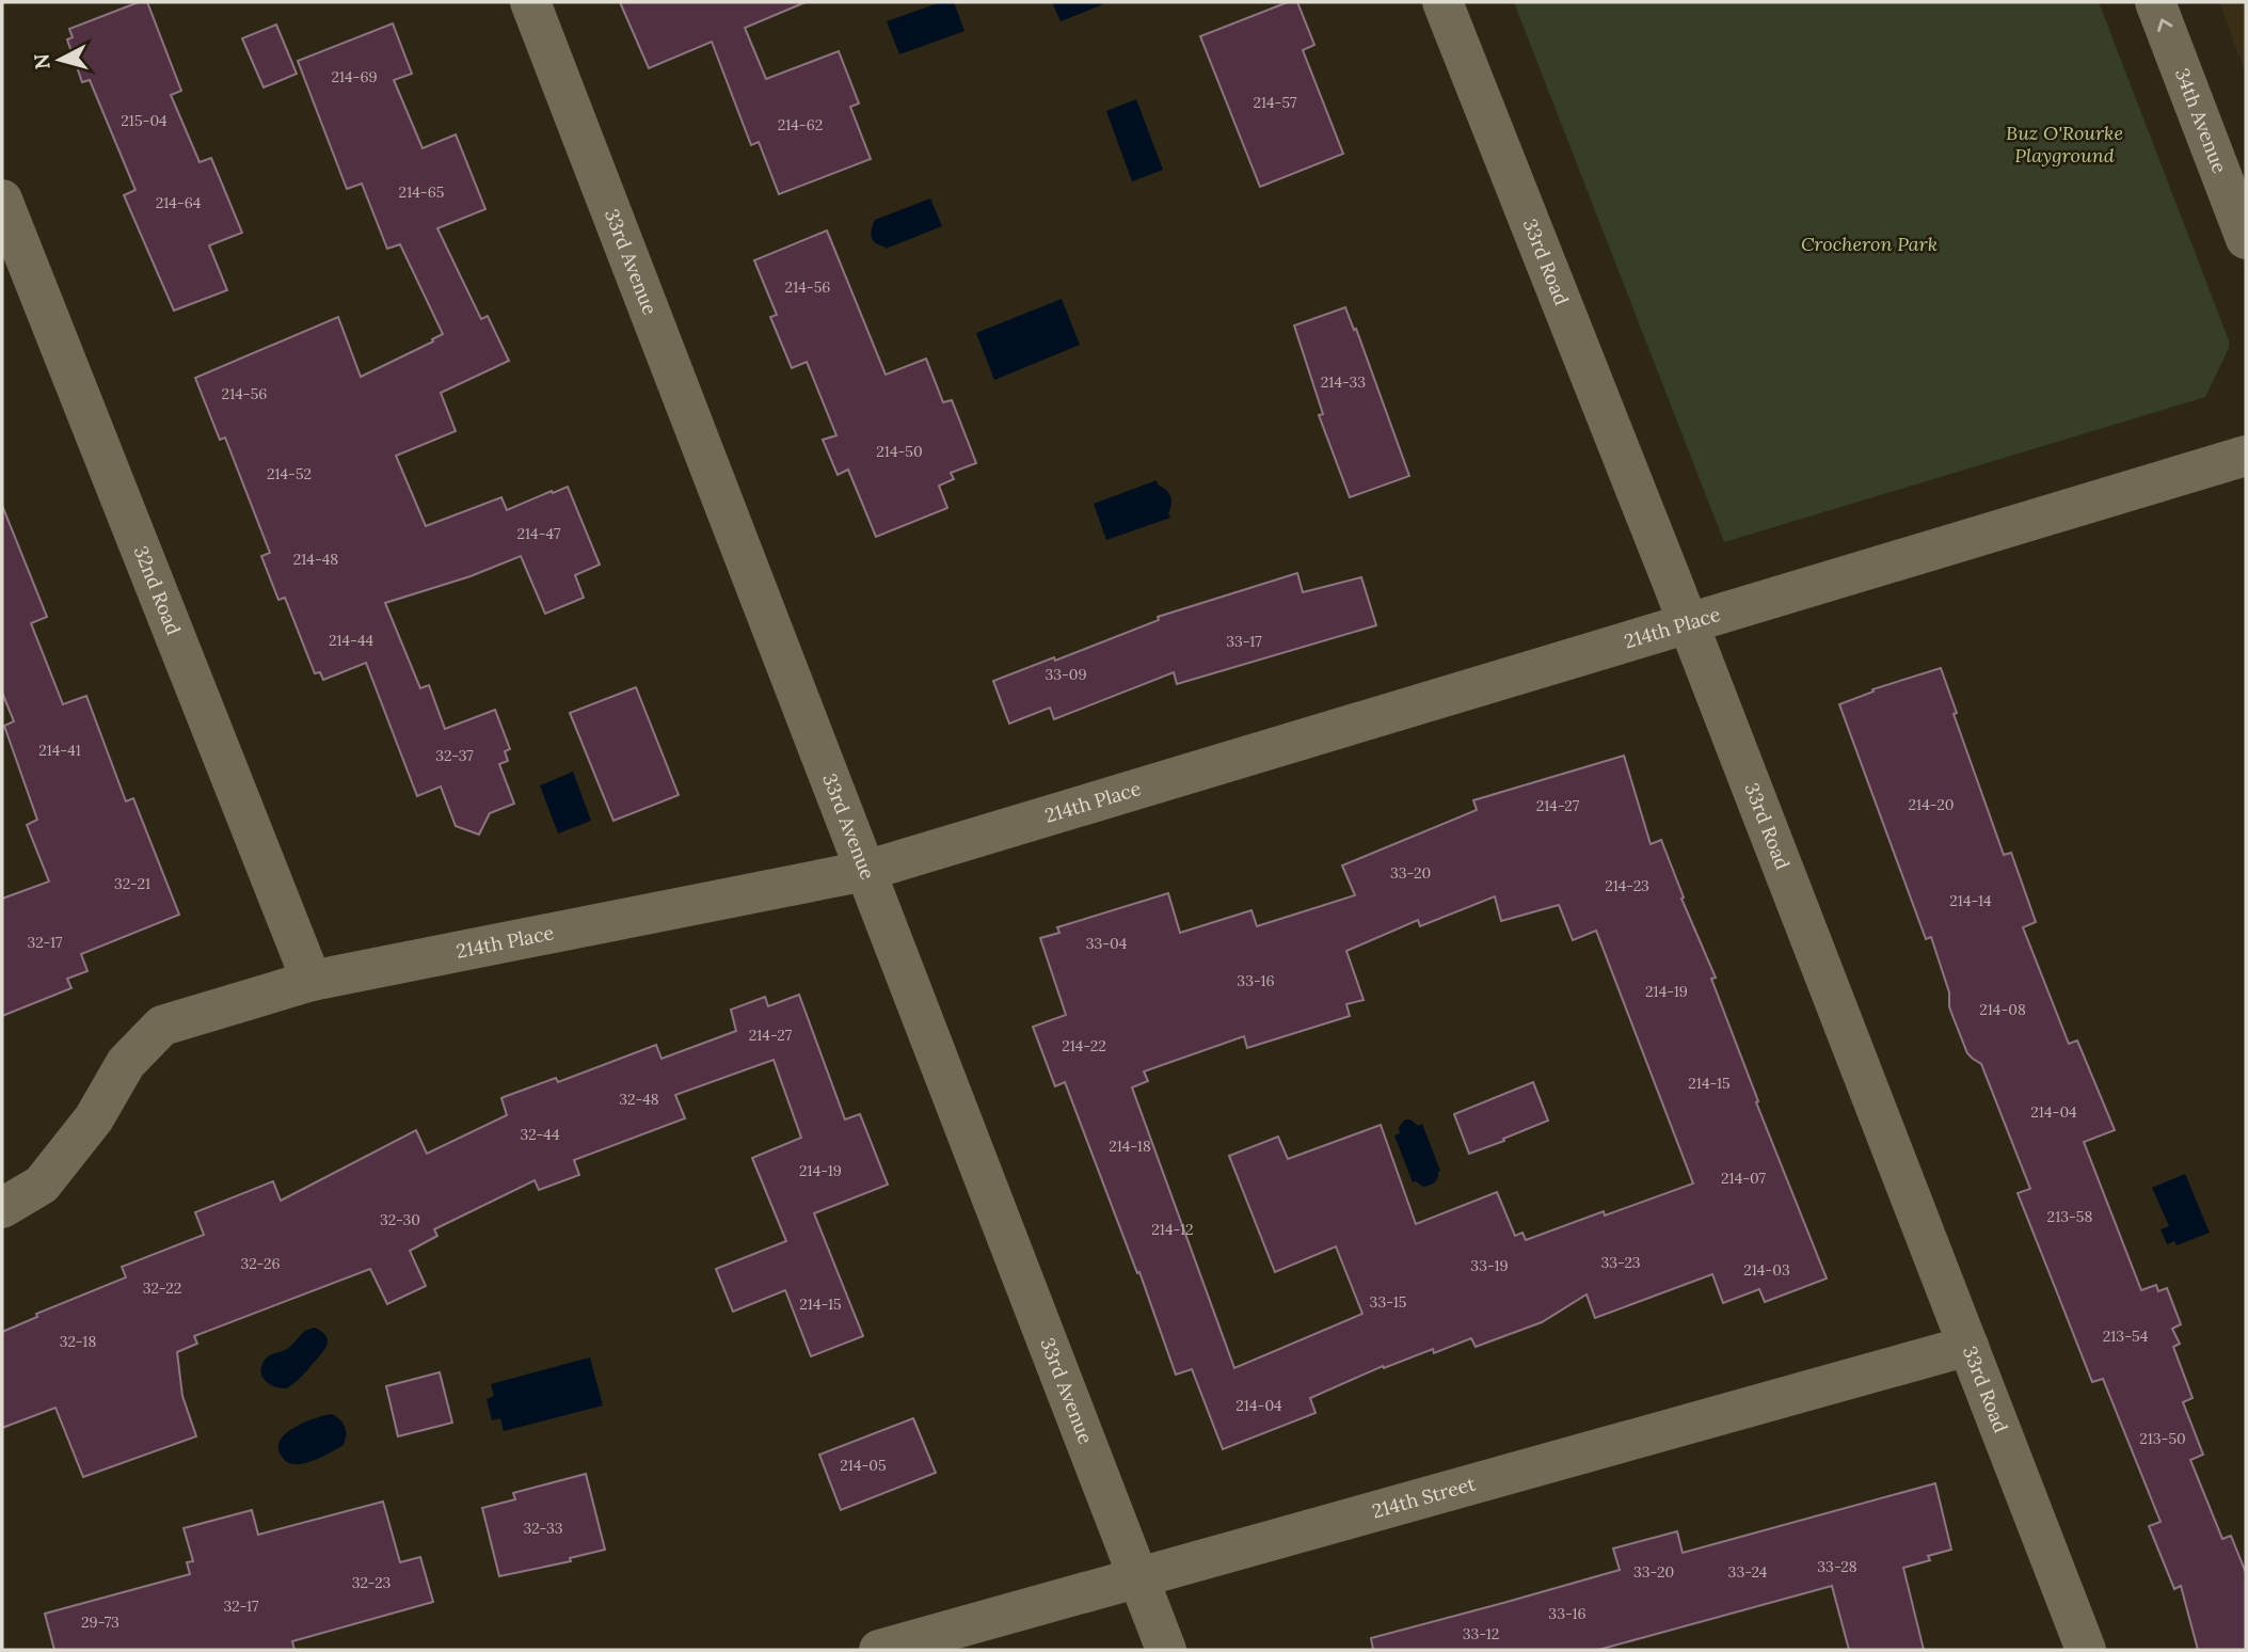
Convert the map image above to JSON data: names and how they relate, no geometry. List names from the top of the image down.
{
  "streets": {
    "street": [
      "34th Avenue",
      "33rd Avenue",
      "33rd Road",
      "32nd Road",
      "214th Place",
      "214th Street"
    ]
  },
  "crossings": [
    ["33rd Avenue", "214th Place"],
    ["33rd Avenue", "214th Street"],
    ["33rd Road", "214th Place"],
    ["33rd Road", "214th Street"],
    ["32nd Road", "214th Place"]
  ],
  "one_way": ["34th Avenue"],
  "parks": ["Buz O'Rourke Playground", "Crocheron Park"],
  "house_numbers": [
    "214-69",
    "214-57",
    "215-04",
    "214-62",
    "214-65",
    "214-64",
    "214-56",
    "214-33",
    "214-56",
    "214-50",
    "214-52",
    "214-47",
    "214-48",
    "214-44",
    "33-17",
    "33-09",
    "214-41",
    "32-37",
    "214-20",
    "214-27",
    "33-20",
    "32-21",
    "214-23",
    "214-14",
    "32-17",
    "33-04",
    "33-16",
    "214-19",
    "214-08",
    "214-27",
    "214-22",
    "214-15",
    "32-48",
    "214-04",
    "32-44",
    "214-18",
    "214-19",
    "214-07",
    "213-58",
    "32-30",
    "214-12",
    "33-23",
    "32-26",
    "33-19",
    "214-03",
    "32-22",
    "33-15",
    "214-15",
    "213-54",
    "32-18",
    "214-04",
    "213-50",
    "214-05",
    "32-33",
    "33-28",
    "33-20",
    "33-24",
    "32-23",
    "32-17",
    "33-16",
    "29-73",
    "33-12"
  ],
  "north": "left"
}
